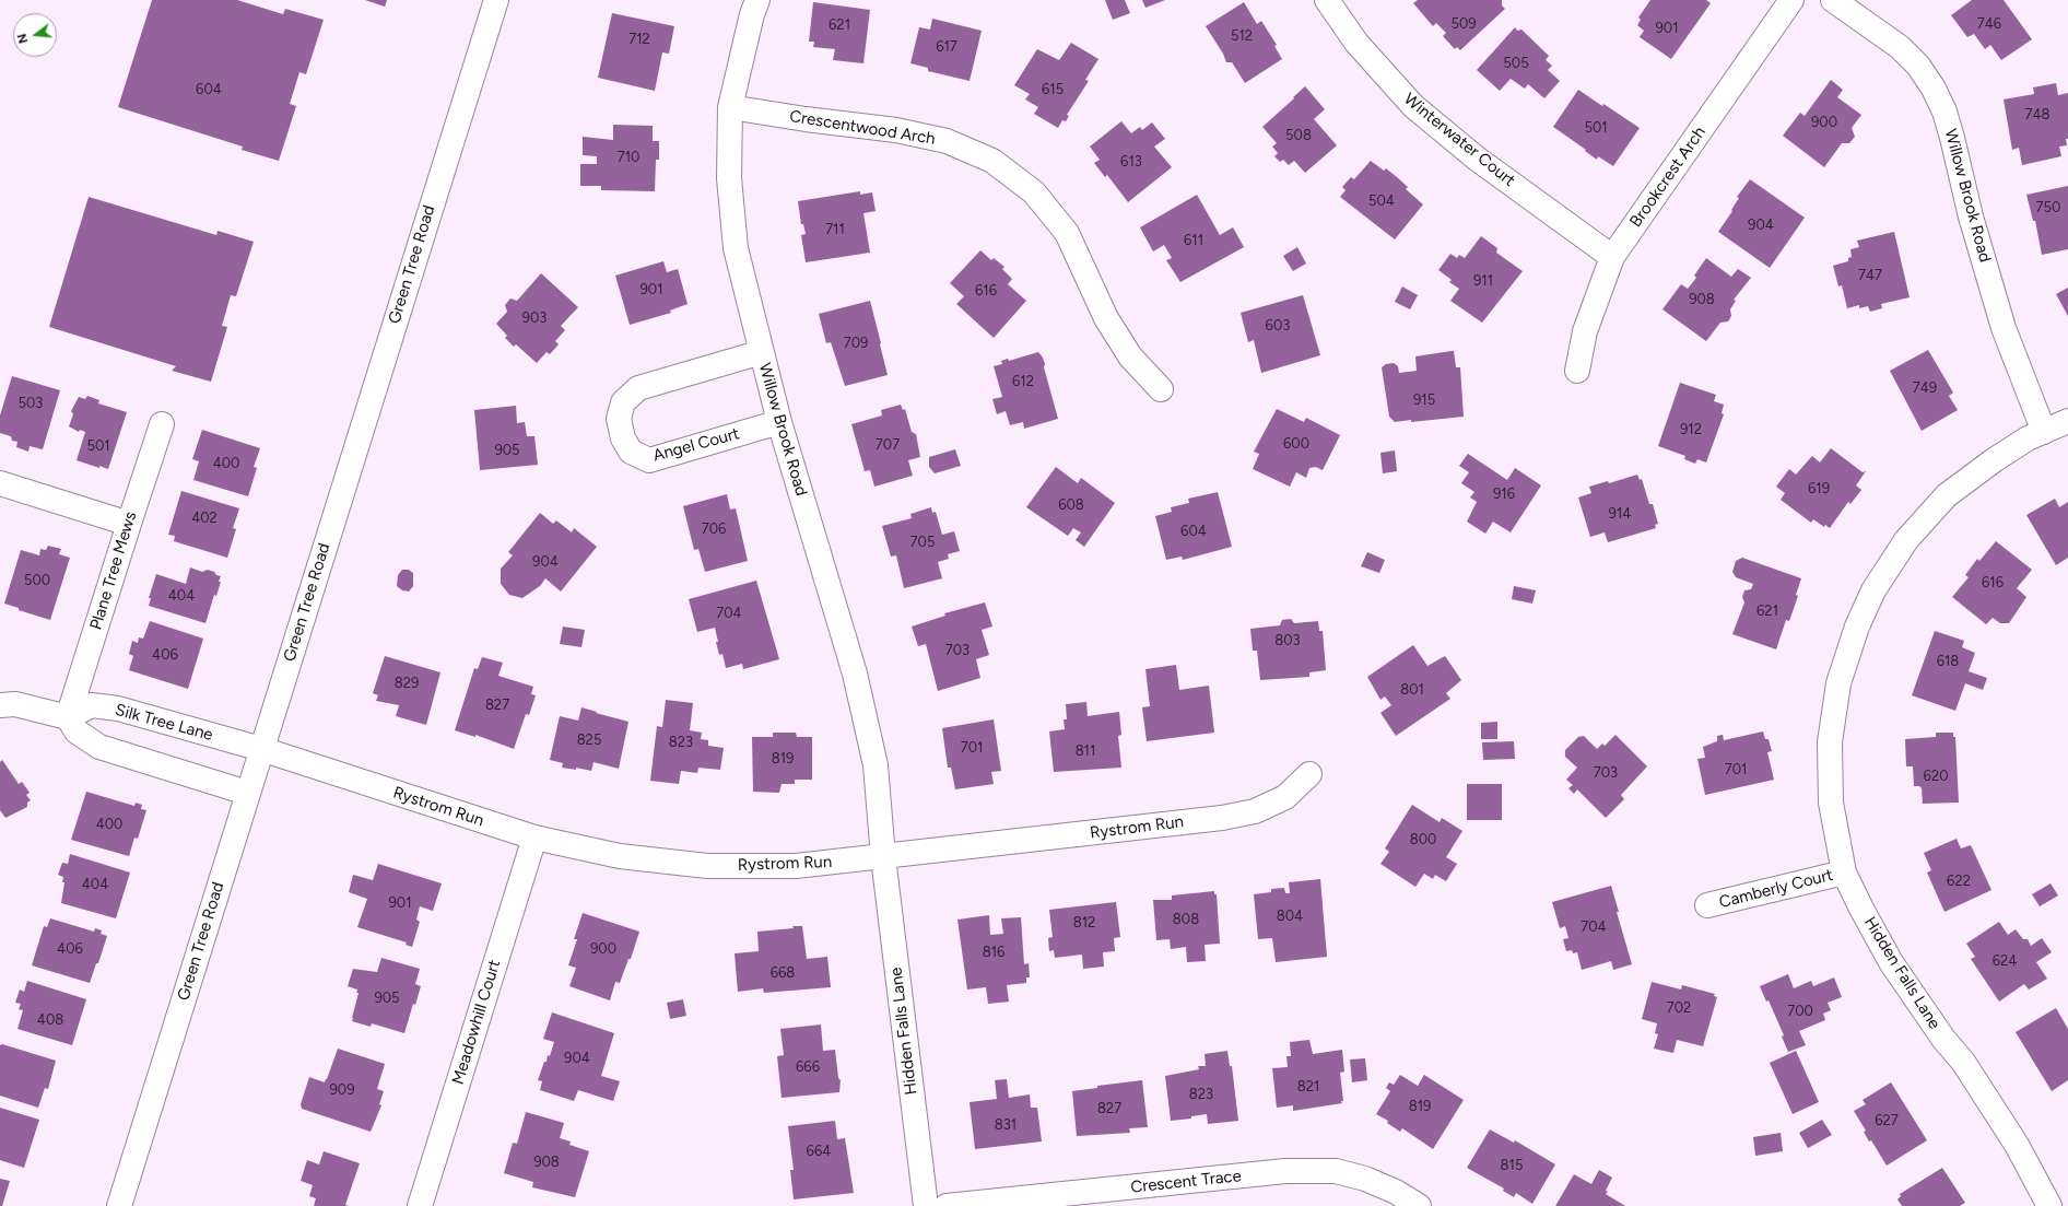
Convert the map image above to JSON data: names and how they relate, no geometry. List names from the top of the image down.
{
  "streets": {
    "street": [
      "Crescentwood Arch",
      "Winterwater Court",
      "Brookcrest Arch",
      "Willow Brook Road",
      "Green Tree Road",
      "Angel Court",
      "Plane Tree Mews",
      "Silk Tree Lane",
      "Rystrom Run",
      "Camberly Court",
      "Hidden Falls Lane",
      "Meadowhill Court",
      "Crescent Trace"
    ]
  },
  "crossings": [
    ["Crescentwood Arch", "Willow Brook Road"],
    ["Winterwater Court", "Brookcrest Arch"],
    ["Willow Brook Road", "Angel Court"],
    ["Willow Brook Road", "Rystrom Run"],
    ["Willow Brook Road", "Hidden Falls Lane"],
    ["Green Tree Road", "Silk Tree Lane"],
    ["Green Tree Road", "Rystrom Run"],
    ["Plane Tree Mews", "Silk Tree Lane"],
    ["Silk Tree Lane", "Rystrom Run"],
    ["Rystrom Run", "Hidden Falls Lane"],
    ["Rystrom Run", "Meadowhill Court"],
    ["Camberly Court", "Hidden Falls Lane"]
  ],
  "house_numbers": [
    "509",
    "746",
    "621",
    "901",
    "512",
    "712",
    "617",
    "505",
    "604",
    "615",
    "748",
    "900",
    "501",
    "508",
    "710",
    "613",
    "504",
    "750",
    "904",
    "711",
    "611",
    "747",
    "911",
    "901",
    "616",
    "908",
    "903",
    "603",
    "709",
    "612",
    "749",
    "915",
    "503",
    "912",
    "600",
    "707",
    "501",
    "905",
    "400",
    "619",
    "916",
    "608",
    "914",
    "402",
    "706",
    "604",
    "705",
    "904",
    "500",
    "616",
    "404",
    "621",
    "704",
    "803",
    "703",
    "406",
    "618",
    "829",
    "801",
    "827",
    "825",
    "823",
    "701",
    "811",
    "819",
    "701",
    "703",
    "620",
    "400",
    "800",
    "622",
    "404",
    "901",
    "804",
    "808",
    "812",
    "704",
    "406",
    "900",
    "816",
    "624",
    "668",
    "905",
    "702",
    "700",
    "408",
    "904",
    "666",
    "821",
    "909",
    "823",
    "819",
    "827",
    "627",
    "831",
    "664",
    "908",
    "815"
  ],
  "north": "left"
}
